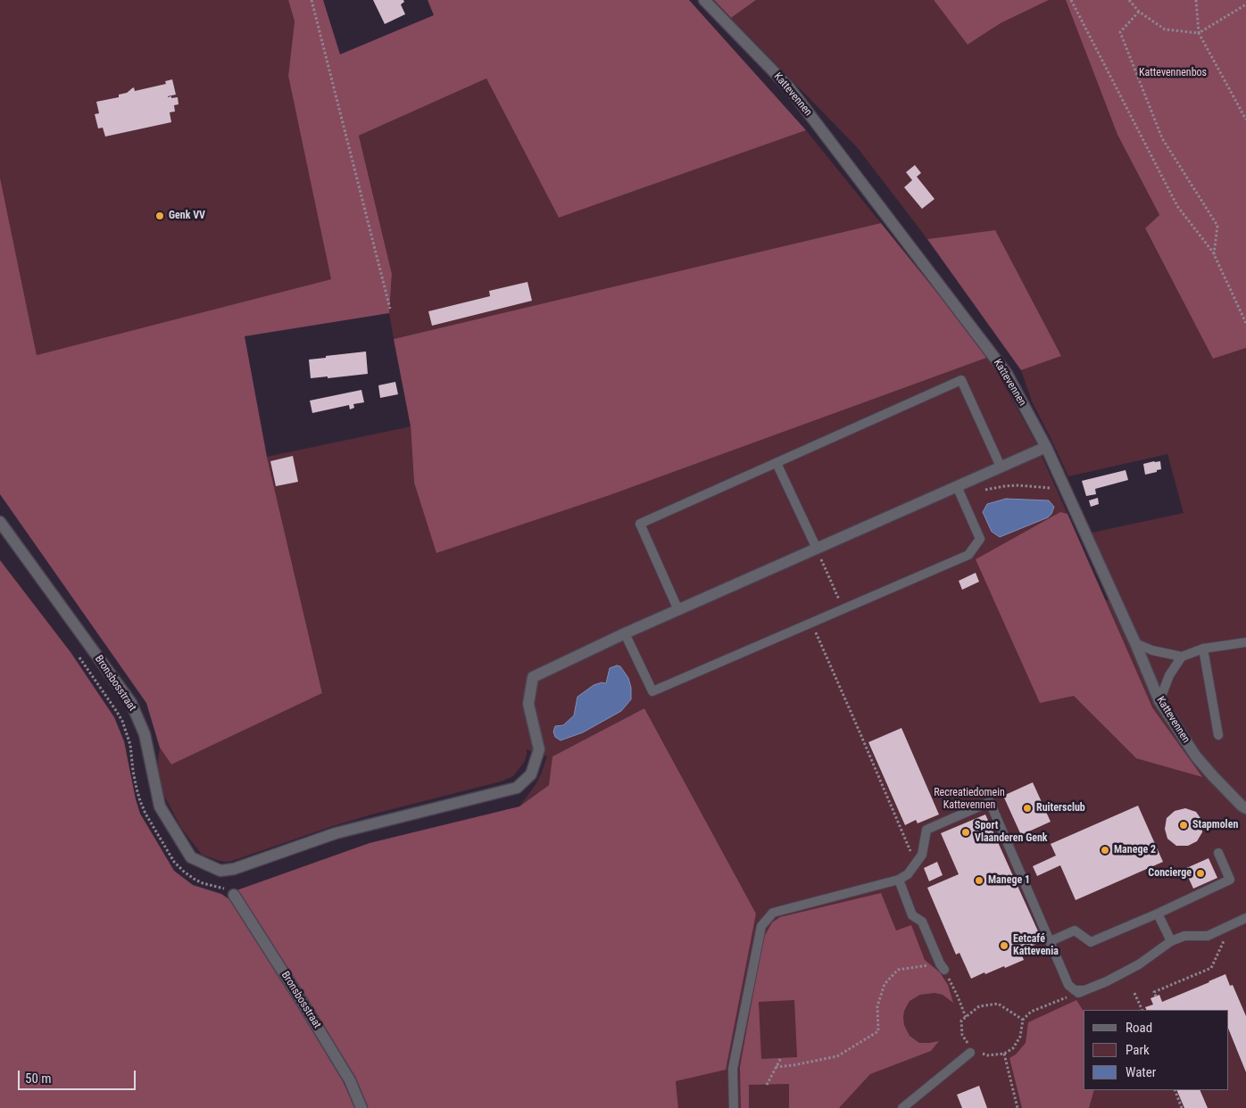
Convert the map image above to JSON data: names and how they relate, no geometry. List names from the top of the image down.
{
  "streets": {
    "street": ["Kattevennen", "Bronsbosstraat"]
  },
  "parks": ["Kattevennenbos", "Recreatiedomein Kattevennen"],
  "places": [
    "Genk VV",
    "Ruitersclub",
    "Stapmolen",
    "Sport Vlaanderen Genk",
    "Manege 2",
    "Concierge",
    "Manege 1",
    "Eetcafé Kattevenia"
  ],
  "legend": ["Road", "Park", "Water"],
  "scale_bar": "50 m"
}
